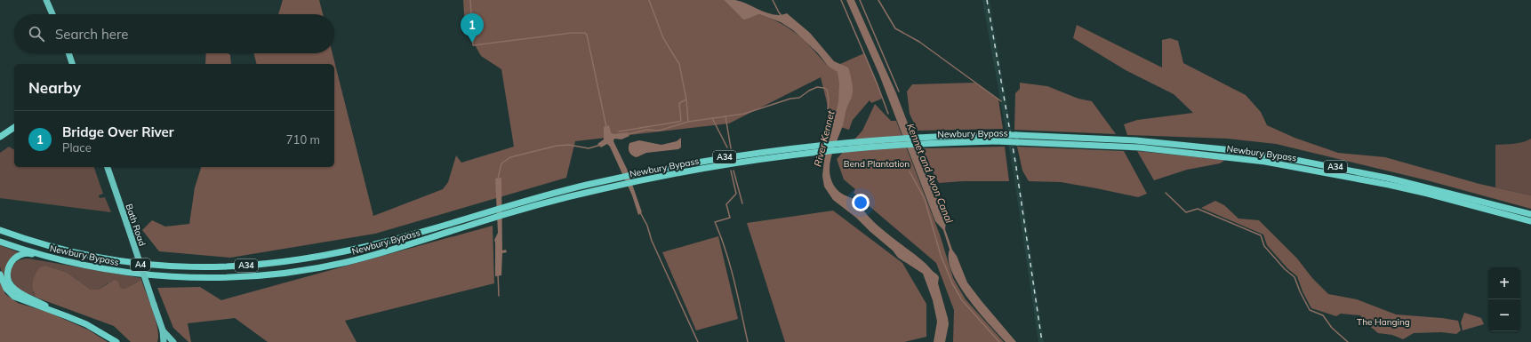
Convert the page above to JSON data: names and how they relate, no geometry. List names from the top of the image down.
{
  "streets": {
    "highway": ["Newbury Bypass", "A34"],
    "main road": ["Bath Road", "A4"]
  },
  "water": ["River Kennet", "Kennet and Avon Canal"],
  "parks": ["Bend Plantation", "The Hanging"],
  "page": {
    "pins": "1",
    "search": "Search here",
    "heading": "Nearby",
    "list": [
      {
        "mark": "1",
        "name": "Bridge Over River",
        "note": "Place",
        "value": "710 m"
      }
    ],
    "map_buttons": ["+", "−"]
  }
}
